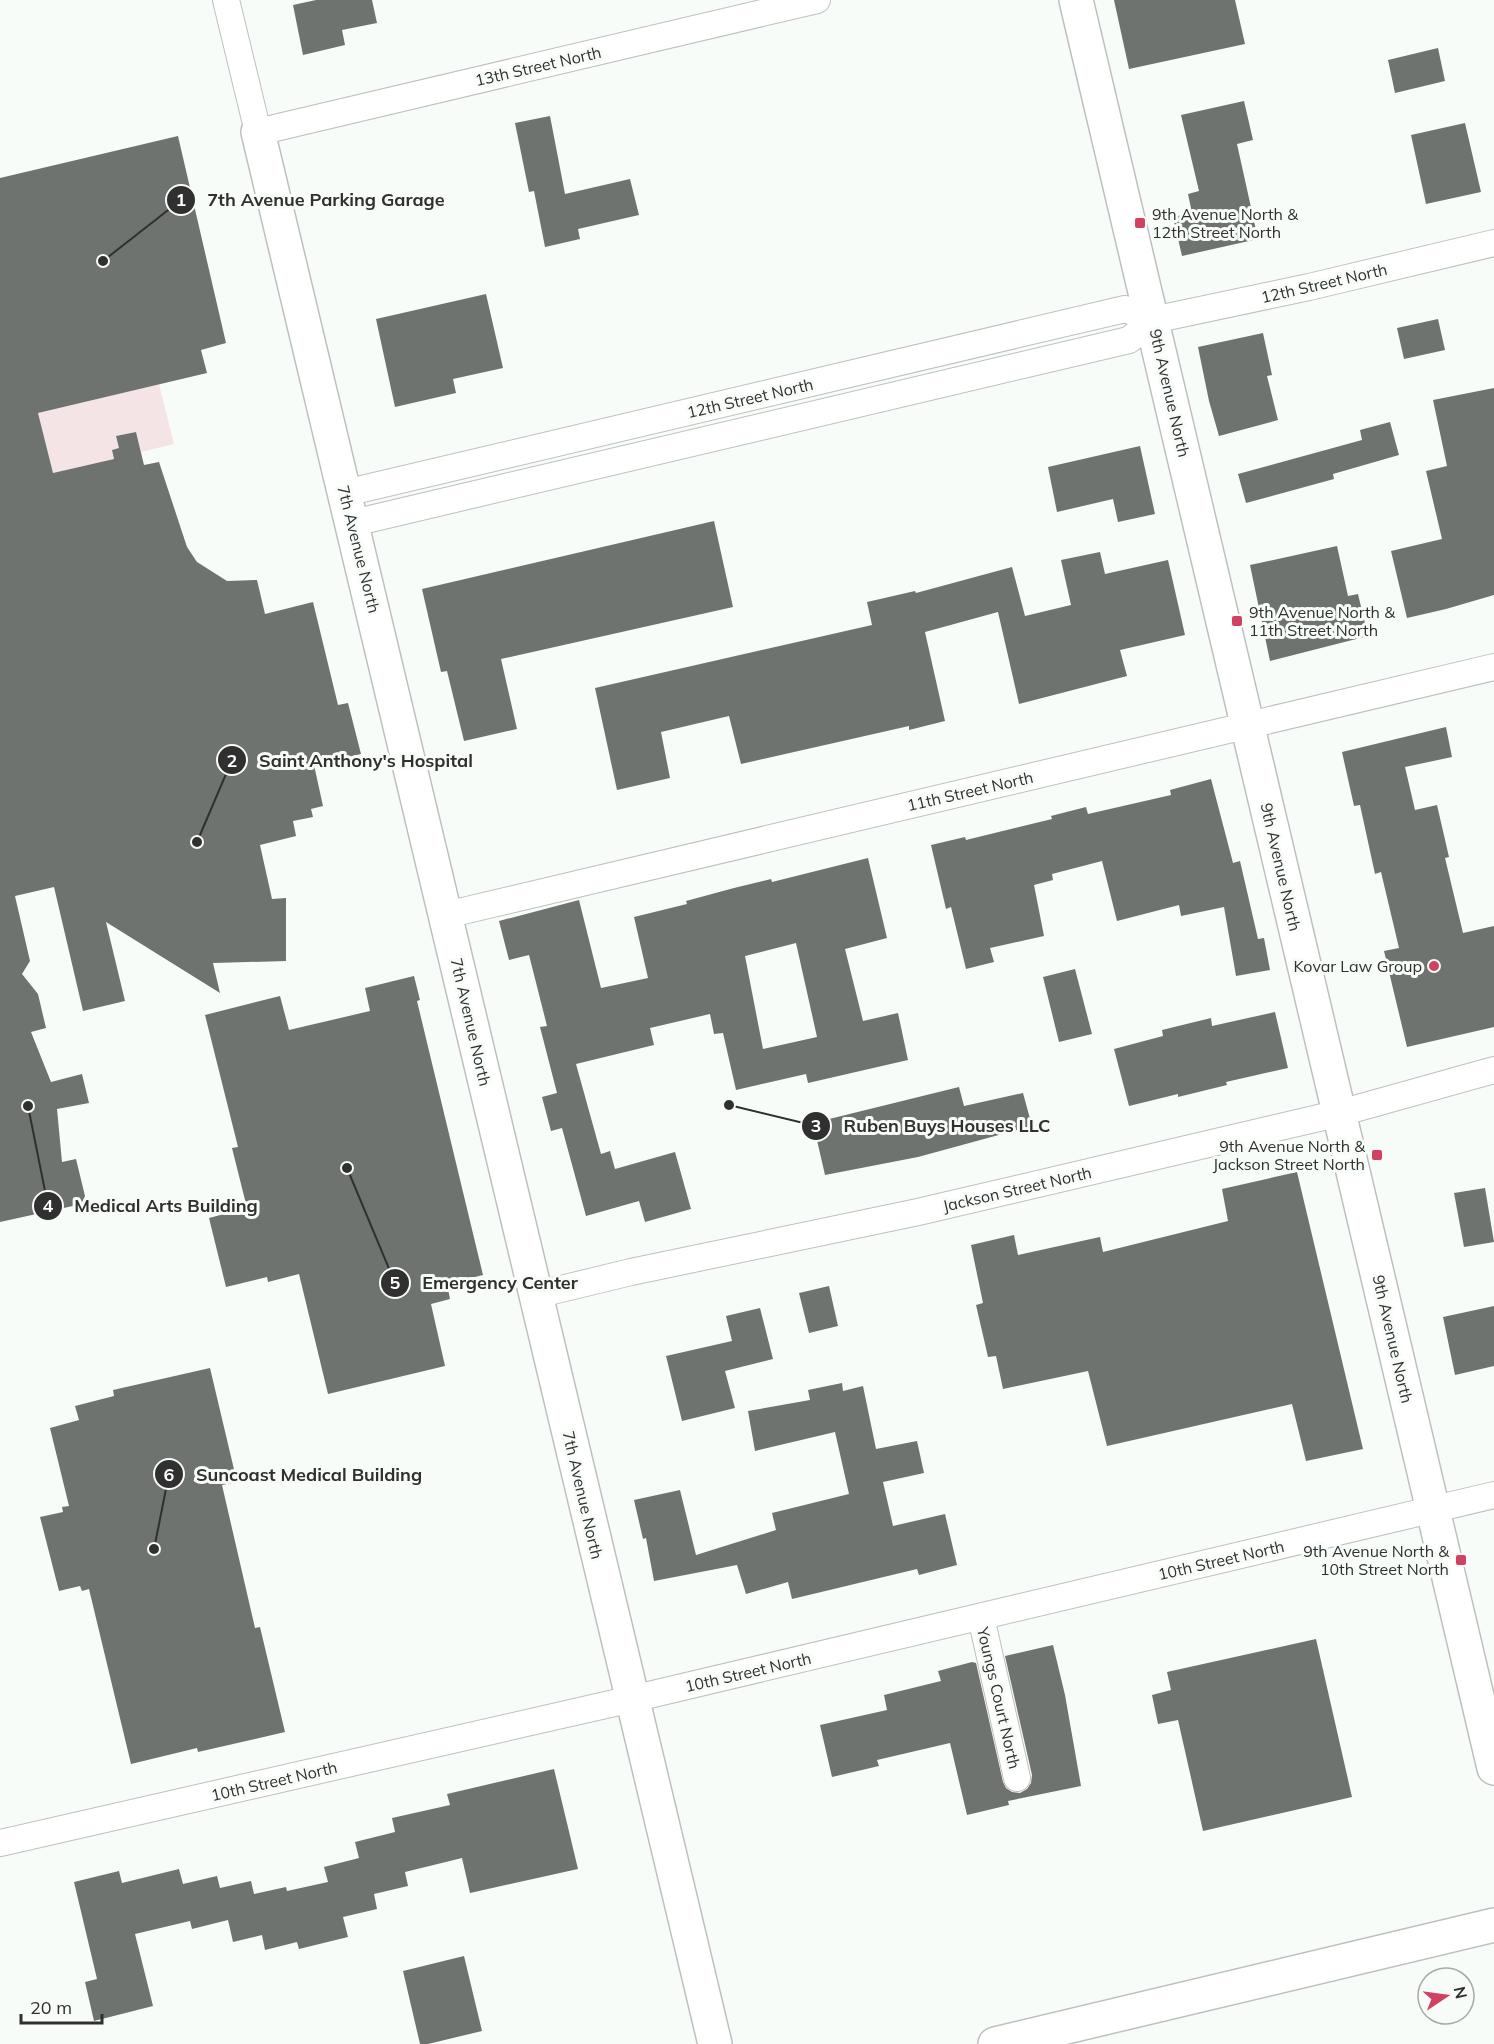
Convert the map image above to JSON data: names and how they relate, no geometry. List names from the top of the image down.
{
  "streets": {
    "street": [
      "13th Street North",
      "12th Street North",
      "9th Avenue North",
      "7th Avenue North",
      "11th Street North",
      "Jackson Street North",
      "10th Street North",
      "Youngs Court North"
    ]
  },
  "crossings": [
    ["13th Street North", "7th Avenue North"],
    ["12th Street North", "9th Avenue North"],
    ["12th Street North", "7th Avenue North"],
    ["9th Avenue North", "11th Street North"],
    ["9th Avenue North", "Jackson Street North"],
    ["9th Avenue North", "10th Street North"],
    ["7th Avenue North", "11th Street North"],
    ["7th Avenue North", "Jackson Street North"],
    ["7th Avenue North", "10th Street North"],
    ["10th Street North", "Youngs Court North"]
  ],
  "places": {
    "transit": [
      "9th Avenue North & 12th Street North",
      "9th Avenue North & 11th Street North",
      "9th Avenue North & Jackson Street North",
      "9th Avenue North & 10th Street North"
    ],
    "other": [
      "7th Avenue Parking Garage",
      "Saint Anthony's Hospital",
      "Kovar Law Group",
      "Ruben Buys Houses LLC",
      "Medical Arts Building",
      "Emergency Center",
      "Suncoast Medical Building"
    ]
  },
  "scale_bar": "20 m",
  "north": "right"
}
